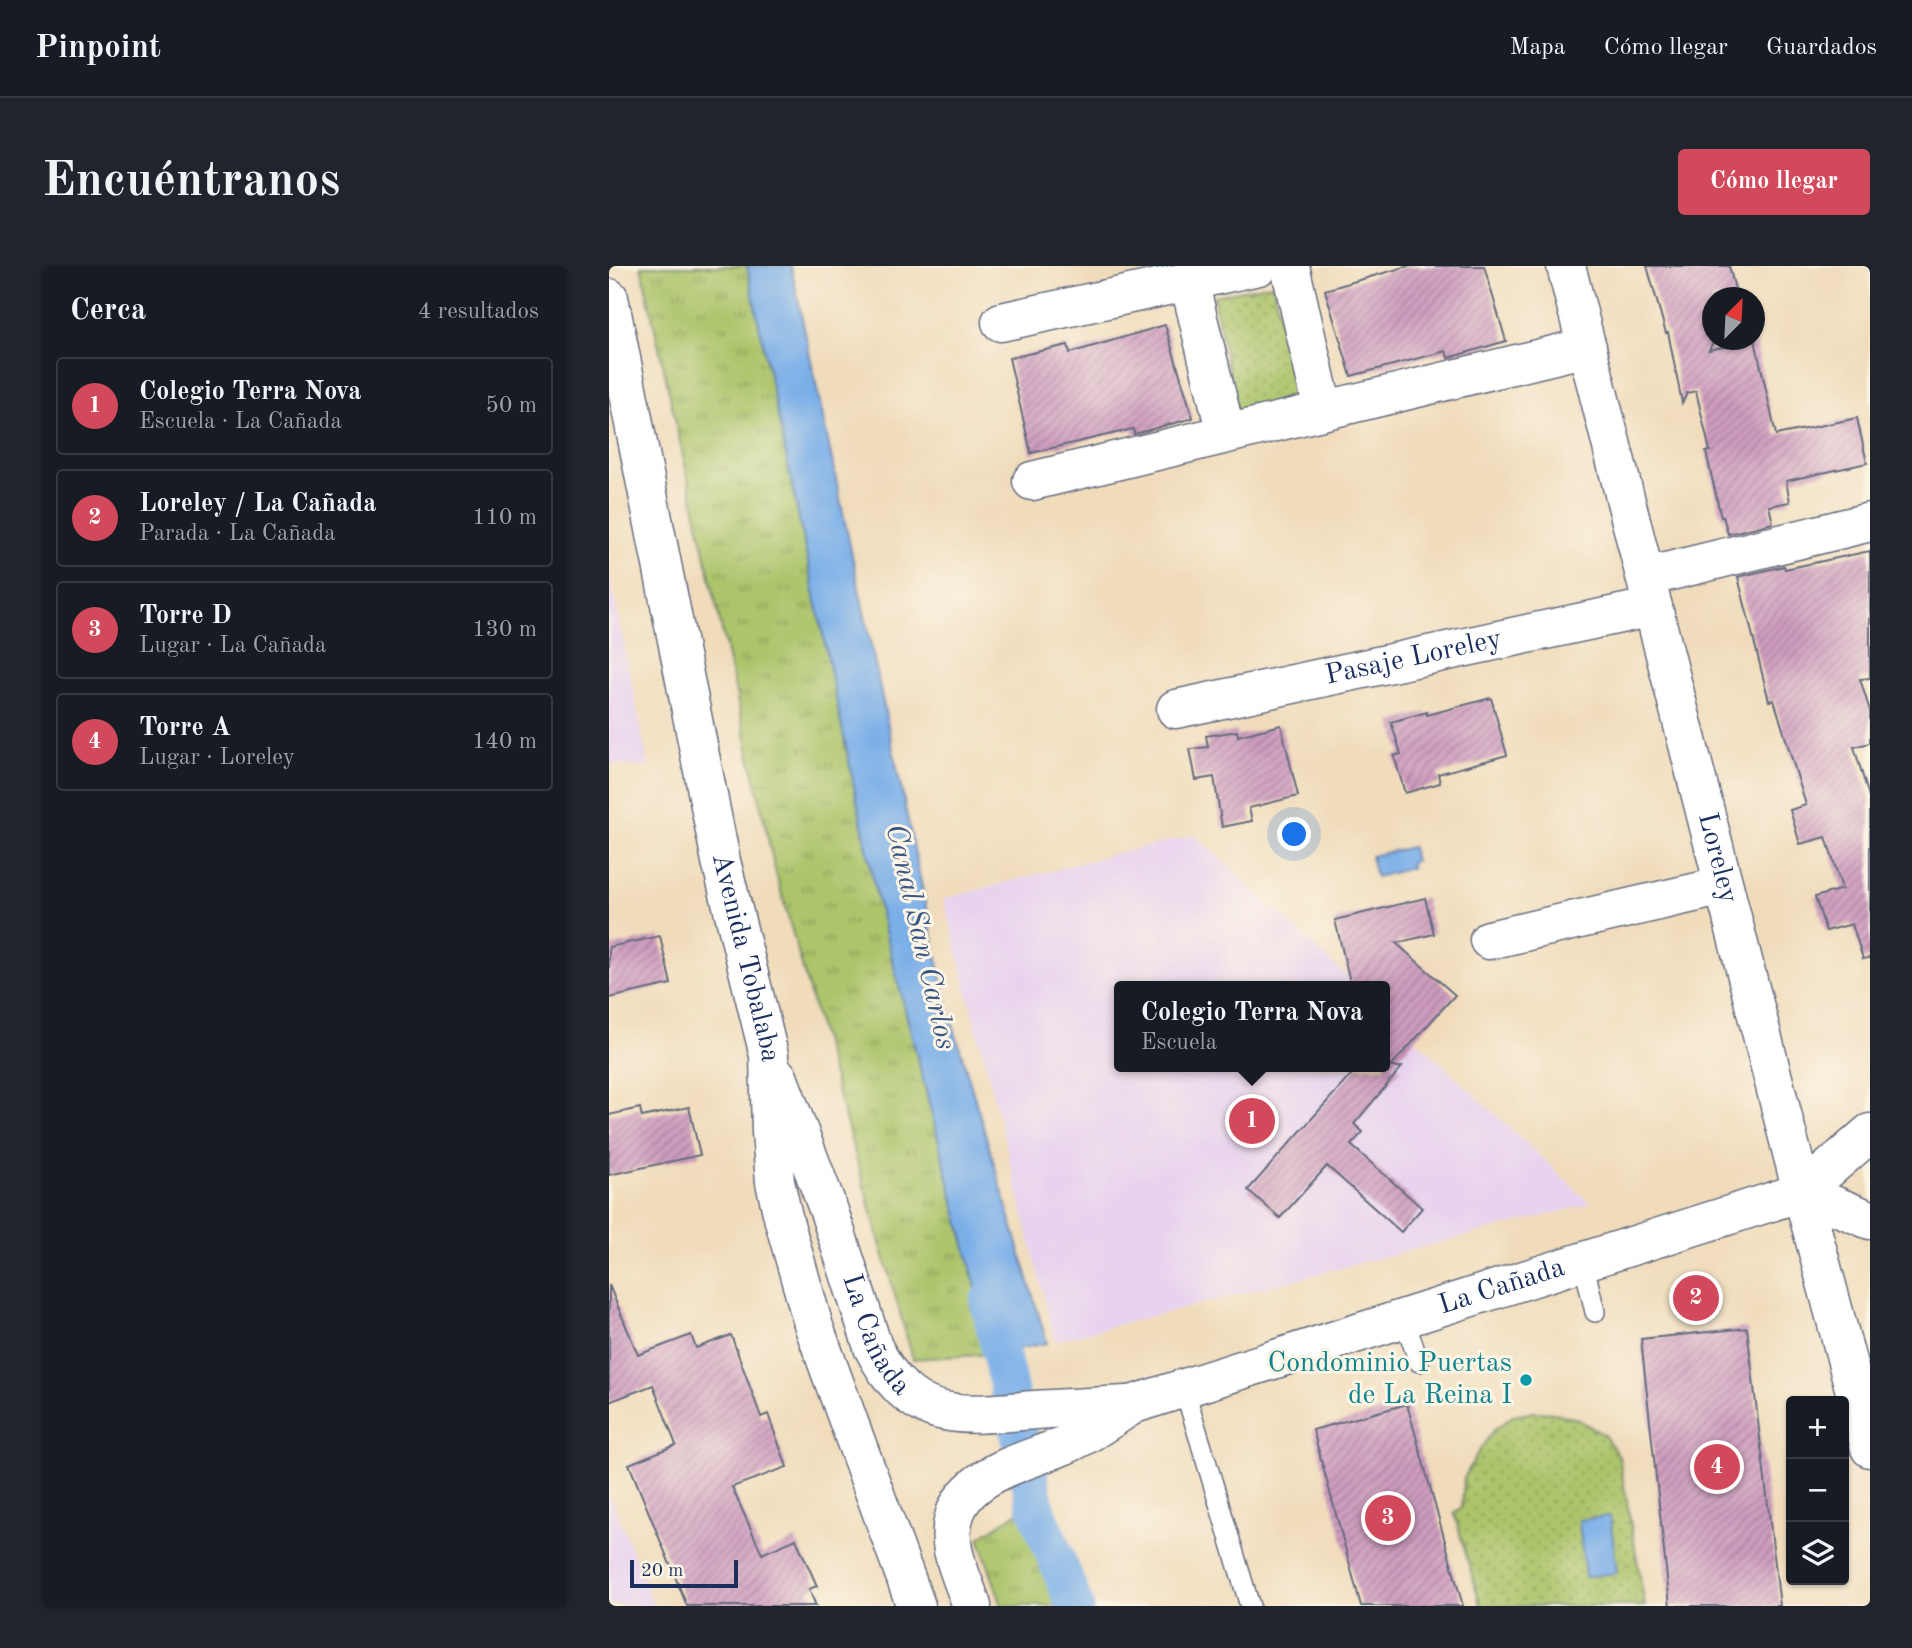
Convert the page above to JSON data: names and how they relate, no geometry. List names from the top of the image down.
{
  "streets": {
    "main road": [
      "Pasaje Loreley",
      "Loreley",
      "Avenida Tobalaba",
      "La Cañada"
    ]
  },
  "crossings": [
    ["Pasaje Loreley", "Loreley"],
    ["Loreley", "La Cañada"],
    ["Avenida Tobalaba", "La Cañada"]
  ],
  "water": ["Canal San Carlos"],
  "places": ["Condominio Puertas de La Reina I"],
  "scale_bar": "20 m",
  "north": "top right",
  "page": {
    "header": "Pinpoint",
    "nav": ["Mapa", "Cómo llegar", "Guardados"],
    "buttons": "Cómo llegar",
    "title": "Encuéntranos",
    "heading": ["Cerca", "4 resultados"],
    "list": [
      {
        "mark": "1",
        "name": "Colegio Terra Nova",
        "note": "Escuela · La Cañada",
        "value": "50 m"
      },
      {
        "mark": "2",
        "name": "Loreley / La Cañada",
        "note": "Parada · La Cañada",
        "value": "110 m"
      },
      {
        "mark": "3",
        "name": "Torre D",
        "note": "Lugar · La Cañada",
        "value": "130 m"
      },
      {
        "mark": "4",
        "name": "Torre A",
        "note": "Lugar · Loreley",
        "value": "140 m"
      }
    ],
    "popup": ["Colegio Terra Nova", "Escuela"],
    "pins": [
      "1",
      "2",
      "4",
      "3"
    ],
    "map_buttons": ["+", "−"],
    "scale": "20 m"
  }
}
